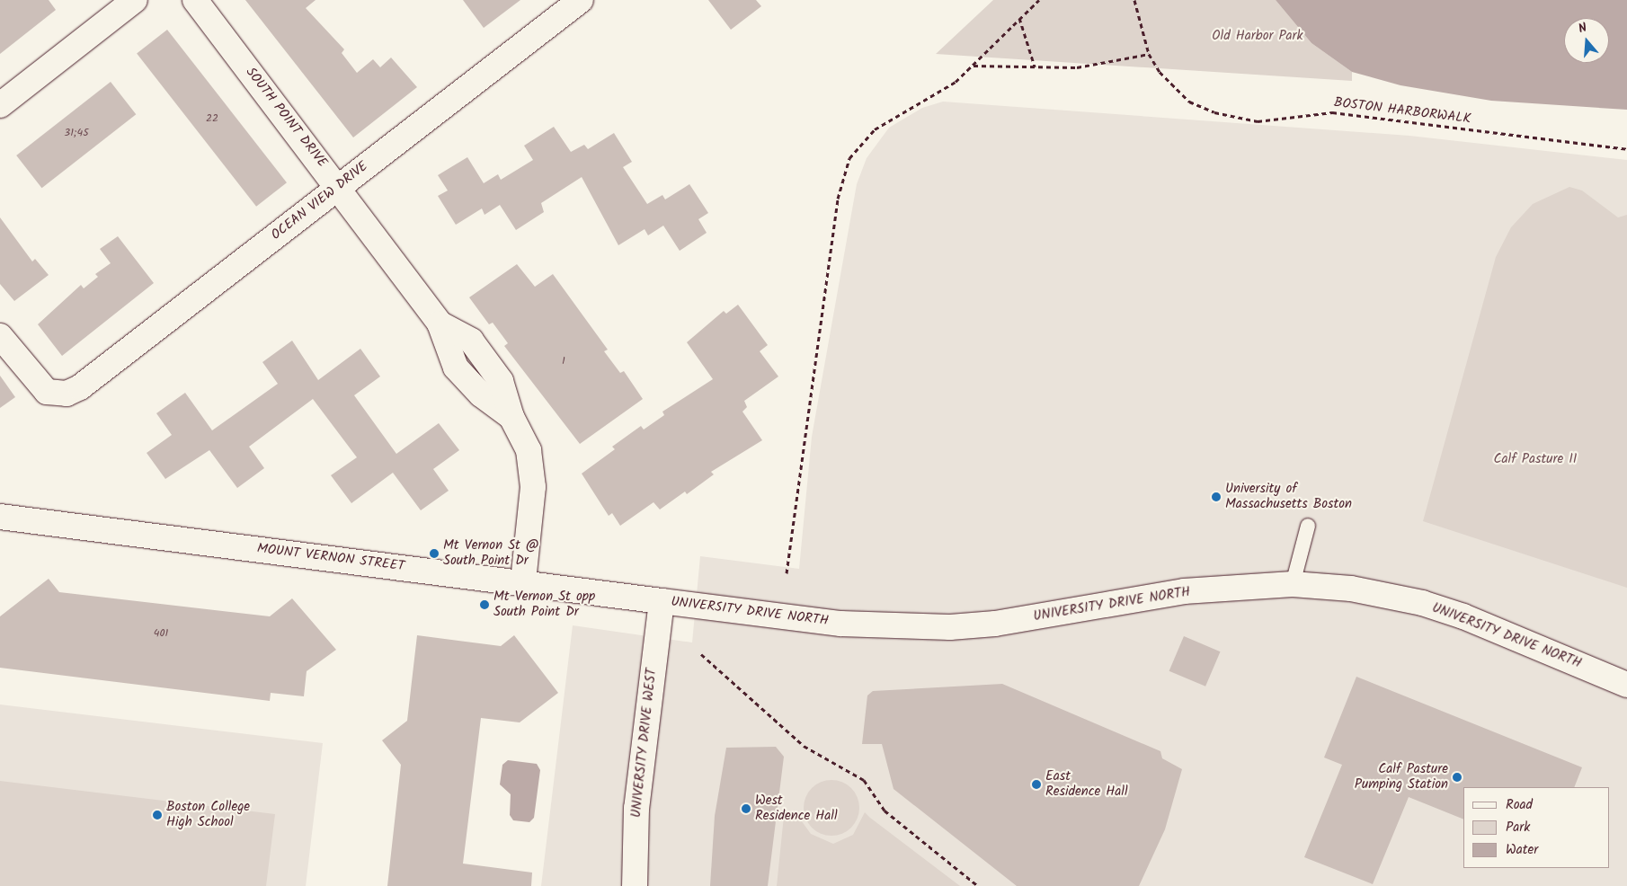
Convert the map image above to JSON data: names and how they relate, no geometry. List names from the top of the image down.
{
  "streets": {
    "street": [
      "SOUTH POINT DRIVE",
      "OCEAN VIEW DRIVE",
      "MOUNT VERNON STREET",
      "UNIVERSITY DRIVE NORTH",
      "UNIVERSITY DRIVE WEST"
    ],
    "path": ["BOSTON HARBORWALK"]
  },
  "crossings": [
    ["SOUTH POINT DRIVE", "OCEAN VIEW DRIVE"],
    ["SOUTH POINT DRIVE", "MOUNT VERNON STREET"],
    ["MOUNT VERNON STREET", "UNIVERSITY DRIVE NORTH"],
    ["MOUNT VERNON STREET", "UNIVERSITY DRIVE WEST"],
    ["UNIVERSITY DRIVE NORTH", "UNIVERSITY DRIVE WEST"]
  ],
  "parks": ["Old Harbor Park", "Calf Pasture II"],
  "places": [
    "University of Massachusetts Boston",
    "Mt Vernon St @ South Point Dr",
    "Mt Vernon St opp South Point Dr",
    "Calf Pasture Pumping Station",
    "East Residence Hall",
    "West Residence Hall",
    "Boston College High School"
  ],
  "house_numbers": [
    "22",
    "31;45",
    "1",
    "401"
  ],
  "legend": ["Road", "Park", "Water"],
  "north": "top"
}
